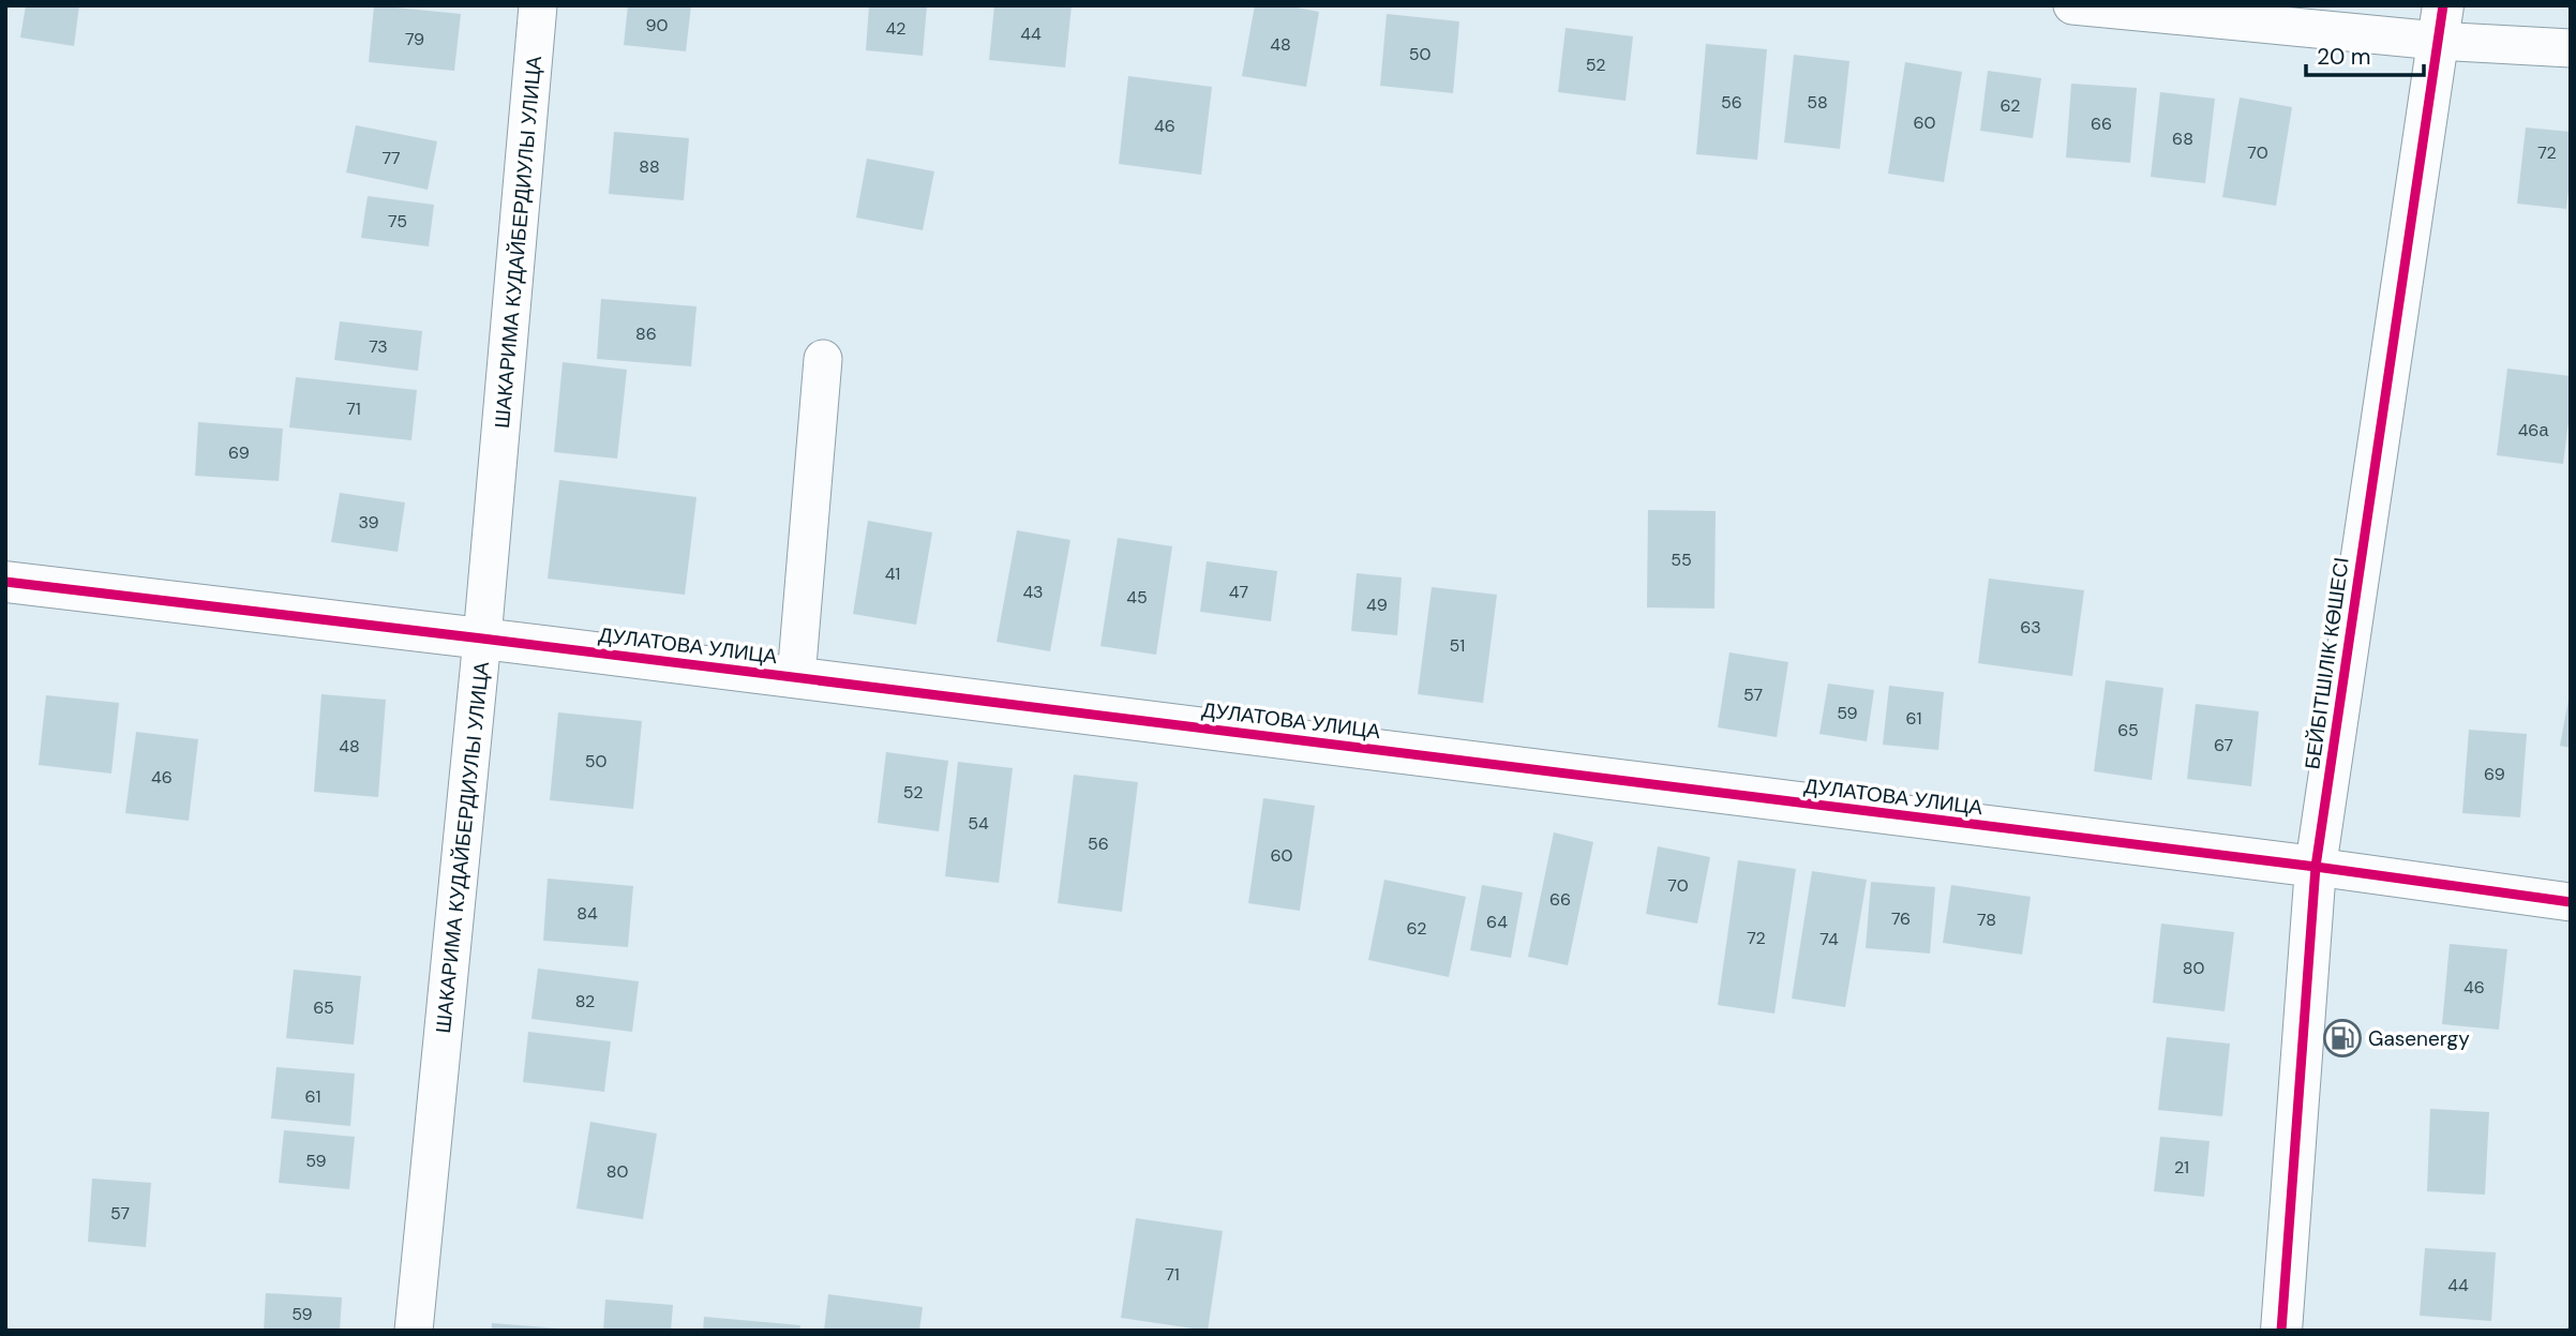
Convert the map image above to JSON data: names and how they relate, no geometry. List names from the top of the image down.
{
  "streets": {
    "street": ["ШАКАРИМА КУДАЙБЕРДИУЛЫ УЛИЦА", "ДУЛАТОВА УЛИЦА", "БЕЙБІТШІЛІК КӨШЕСІ"]
  },
  "crossings": [
    ["ШАКАРИМА КУДАЙБЕРДИУЛЫ УЛИЦА", "ДУЛАТОВА УЛИЦА"],
    ["ДУЛАТОВА УЛИЦА", "БЕЙБІТШІЛІК КӨШЕСІ"]
  ],
  "places": {
    "fuel station": ["Gasenergy"]
  },
  "house_numbers": [
    "90",
    "42",
    "44",
    "79",
    "48",
    "50",
    "52",
    "56",
    "58",
    "62",
    "60",
    "66",
    "46",
    "68",
    "70",
    "72",
    "77",
    "88",
    "75",
    "86",
    "73",
    "71",
    "46а",
    "69",
    "39",
    "55",
    "41",
    "43",
    "47",
    "45",
    "49",
    "63",
    "51",
    "57",
    "59",
    "61",
    "65",
    "67",
    "48",
    "50",
    "69",
    "46",
    "52",
    "54",
    "56",
    "60",
    "70",
    "66",
    "84",
    "76",
    "78",
    "64",
    "62",
    "72",
    "74",
    "80",
    "46",
    "82",
    "65",
    "61",
    "59",
    "21",
    "80",
    "57",
    "71",
    "44",
    "59"
  ],
  "scale_bar": "20 m"
}
